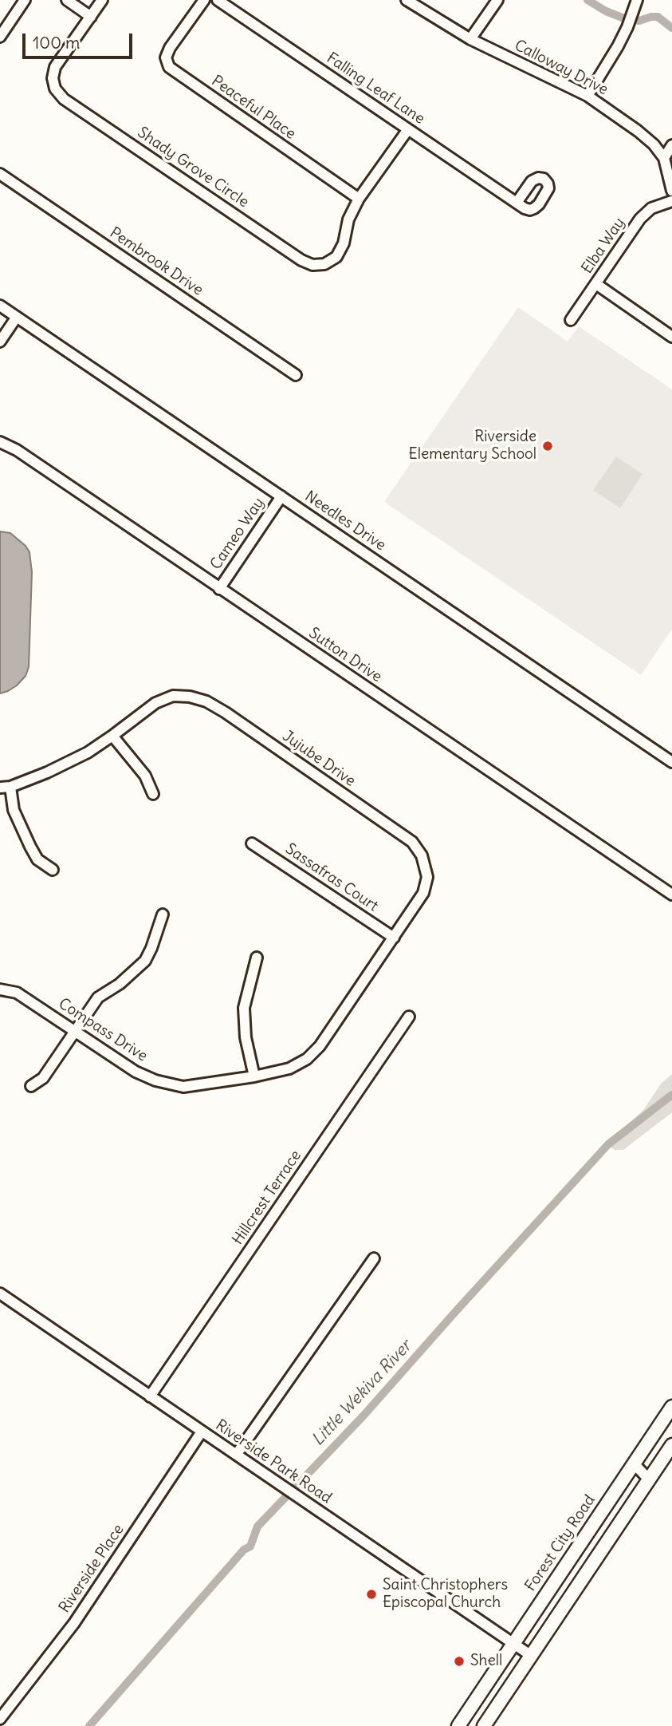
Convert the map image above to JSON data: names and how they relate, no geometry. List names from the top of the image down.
{
  "streets": {
    "main road": ["Forest City Road"],
    "street": [
      "Calloway Drive",
      "Falling Leaf Lane",
      "Peaceful Place",
      "Shady Grove Circle",
      "Elba Way",
      "Pembrook Drive",
      "Needles Drive",
      "Cameo Way",
      "Sutton Drive",
      "Jujube Drive",
      "Sassafras Court",
      "Compass Drive",
      "Hillcrest Terrace",
      "Riverside Park Road",
      "Riverside Place"
    ]
  },
  "crossings": [
    ["Peaceful Place", "Shady Grove Circle"],
    ["Needles Drive", "Cameo Way"],
    ["Cameo Way", "Sutton Drive"],
    ["Jujube Drive", "Sassafras Court"],
    ["Jujube Drive", "Compass Drive"],
    ["Sassafras Court", "Compass Drive"],
    ["Hillcrest Terrace", "Riverside Park Road"],
    ["Riverside Park Road", "Forest City Road"],
    ["Riverside Park Road", "Riverside Place"]
  ],
  "water": ["Little Wekiva River"],
  "places": ["Riverside Elementary School", "Saint Christophers Episcopal Church", "Shell"],
  "scale_bar": "100 m"
}
